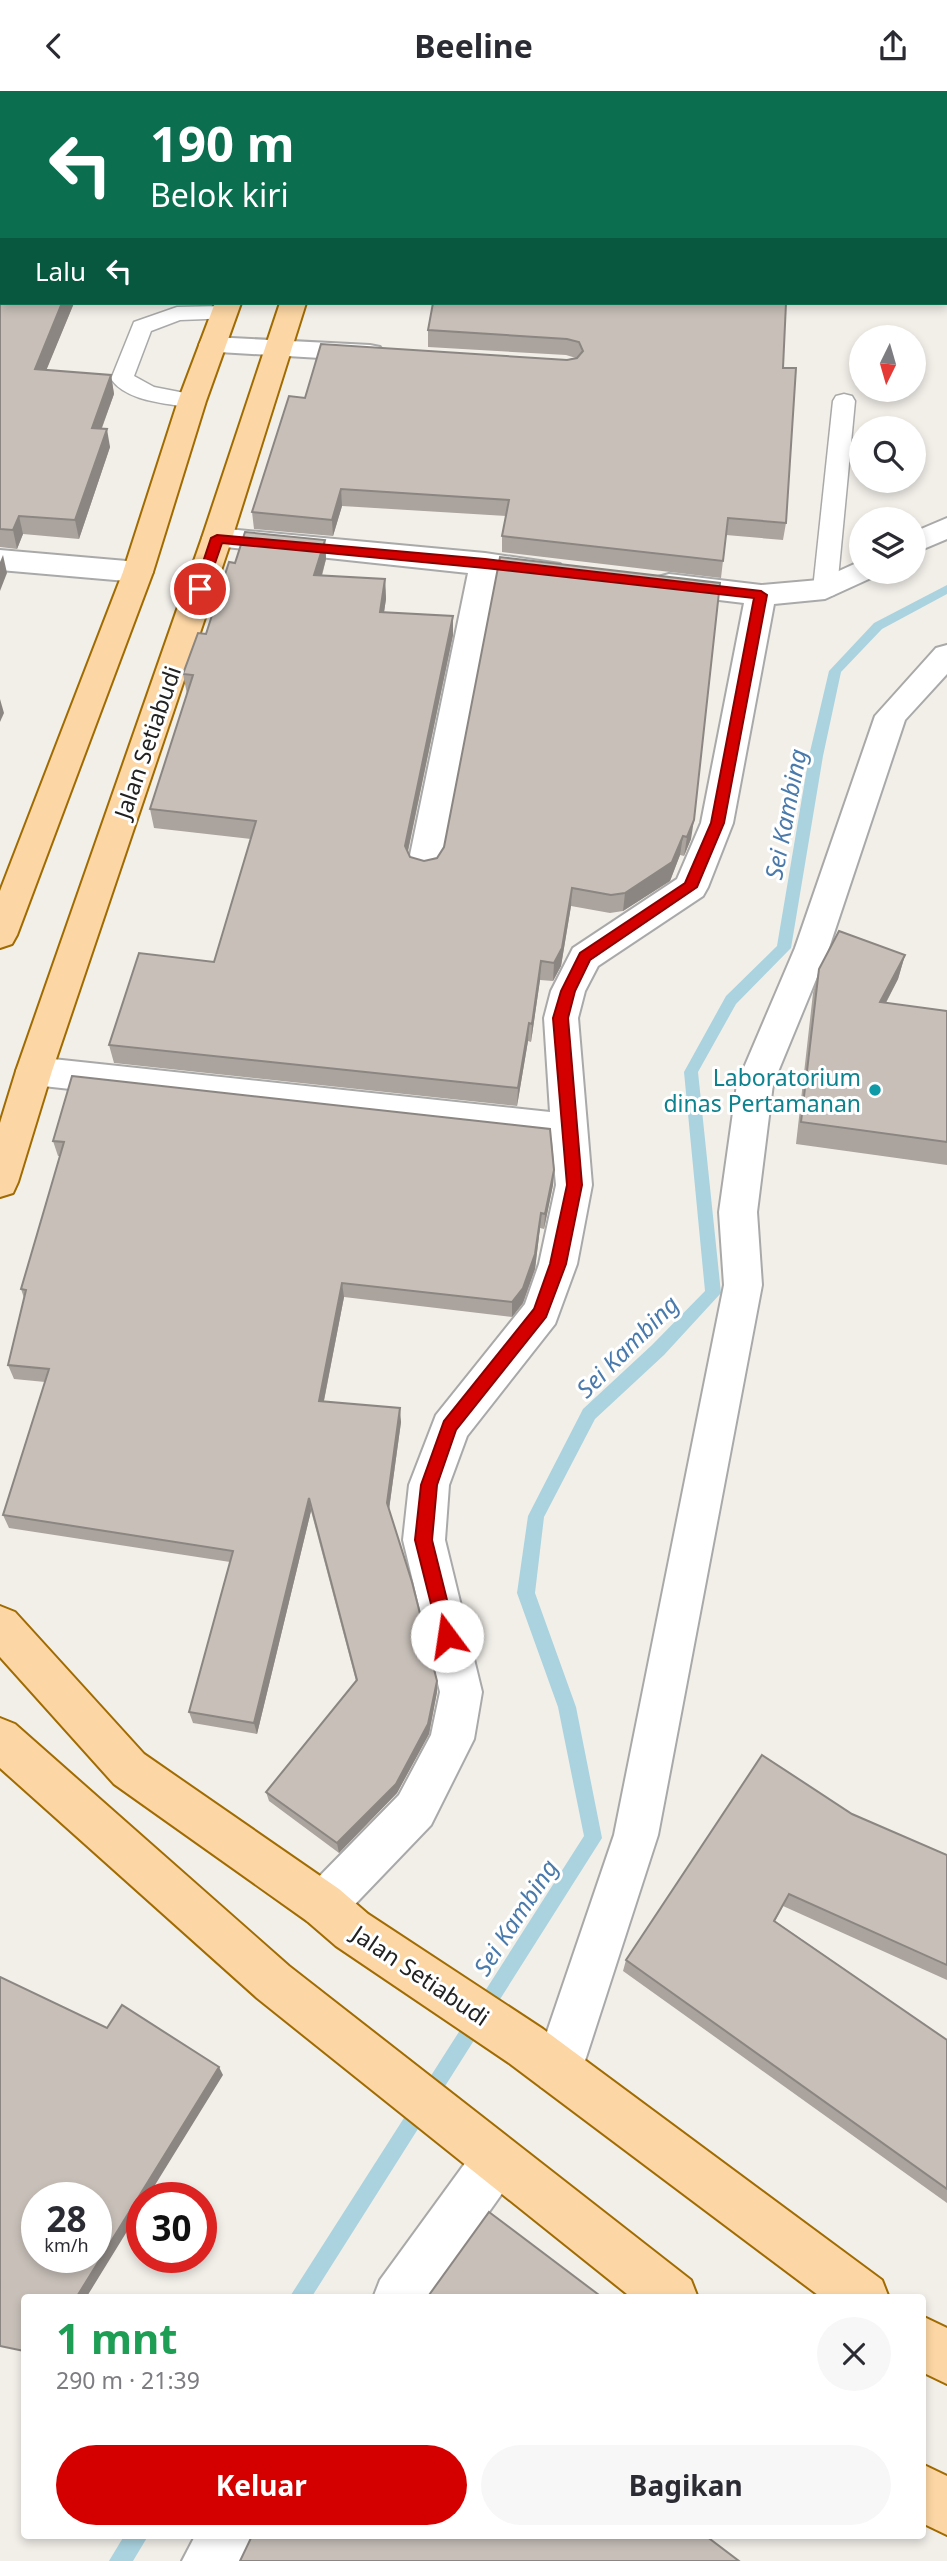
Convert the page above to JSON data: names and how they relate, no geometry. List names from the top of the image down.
{
  "streets": {
    "main road": ["Jalan Setiabudi"]
  },
  "water": ["Sei Kambing"],
  "places": ["Laboratorium dinas Pertamanan"],
  "north": "bottom",
  "page": {
    "header": "Beeline",
    "turn": ["190 m", "Belok kiri"],
    "then": "Lalu",
    "speed": "28 km/h",
    "limit": "30",
    "heading": ["1 mnt", "290 m · 21:39"],
    "buttons": ["Keluar", "Bagikan"]
  }
}
